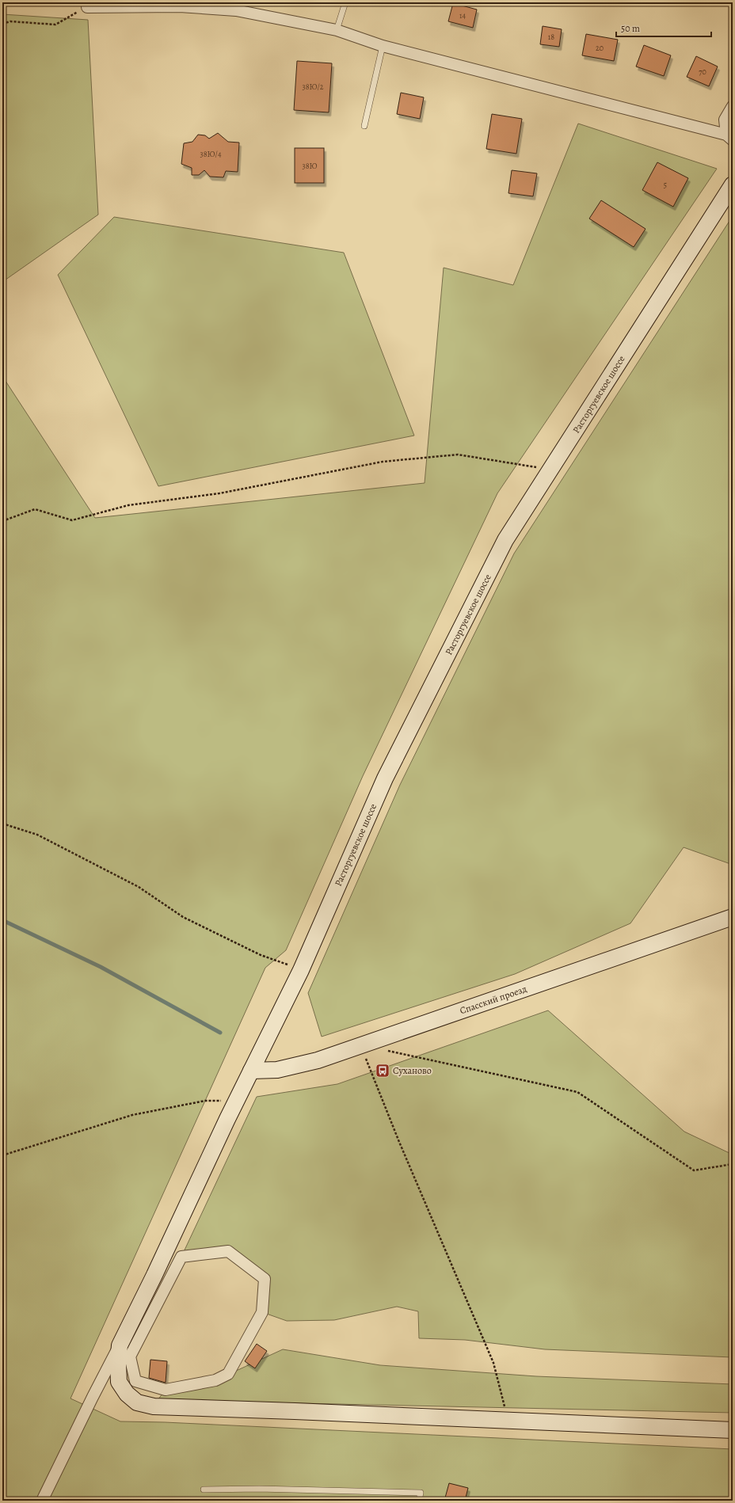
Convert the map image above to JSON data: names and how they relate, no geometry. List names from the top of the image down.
{
  "streets": {
    "main road": ["Расторгуевское шоссе", "Спасский проезд"]
  },
  "crossings": [
    ["Расторгуевское шоссе", "Спасский проезд"]
  ],
  "places": {
    "bus stop": ["Суханово"]
  },
  "house_numbers": [
    "14",
    "18",
    "20",
    "70",
    "38Ю/2",
    "38Ю/4",
    "38Ю",
    "5"
  ],
  "scale_bar": "50 m"
}
